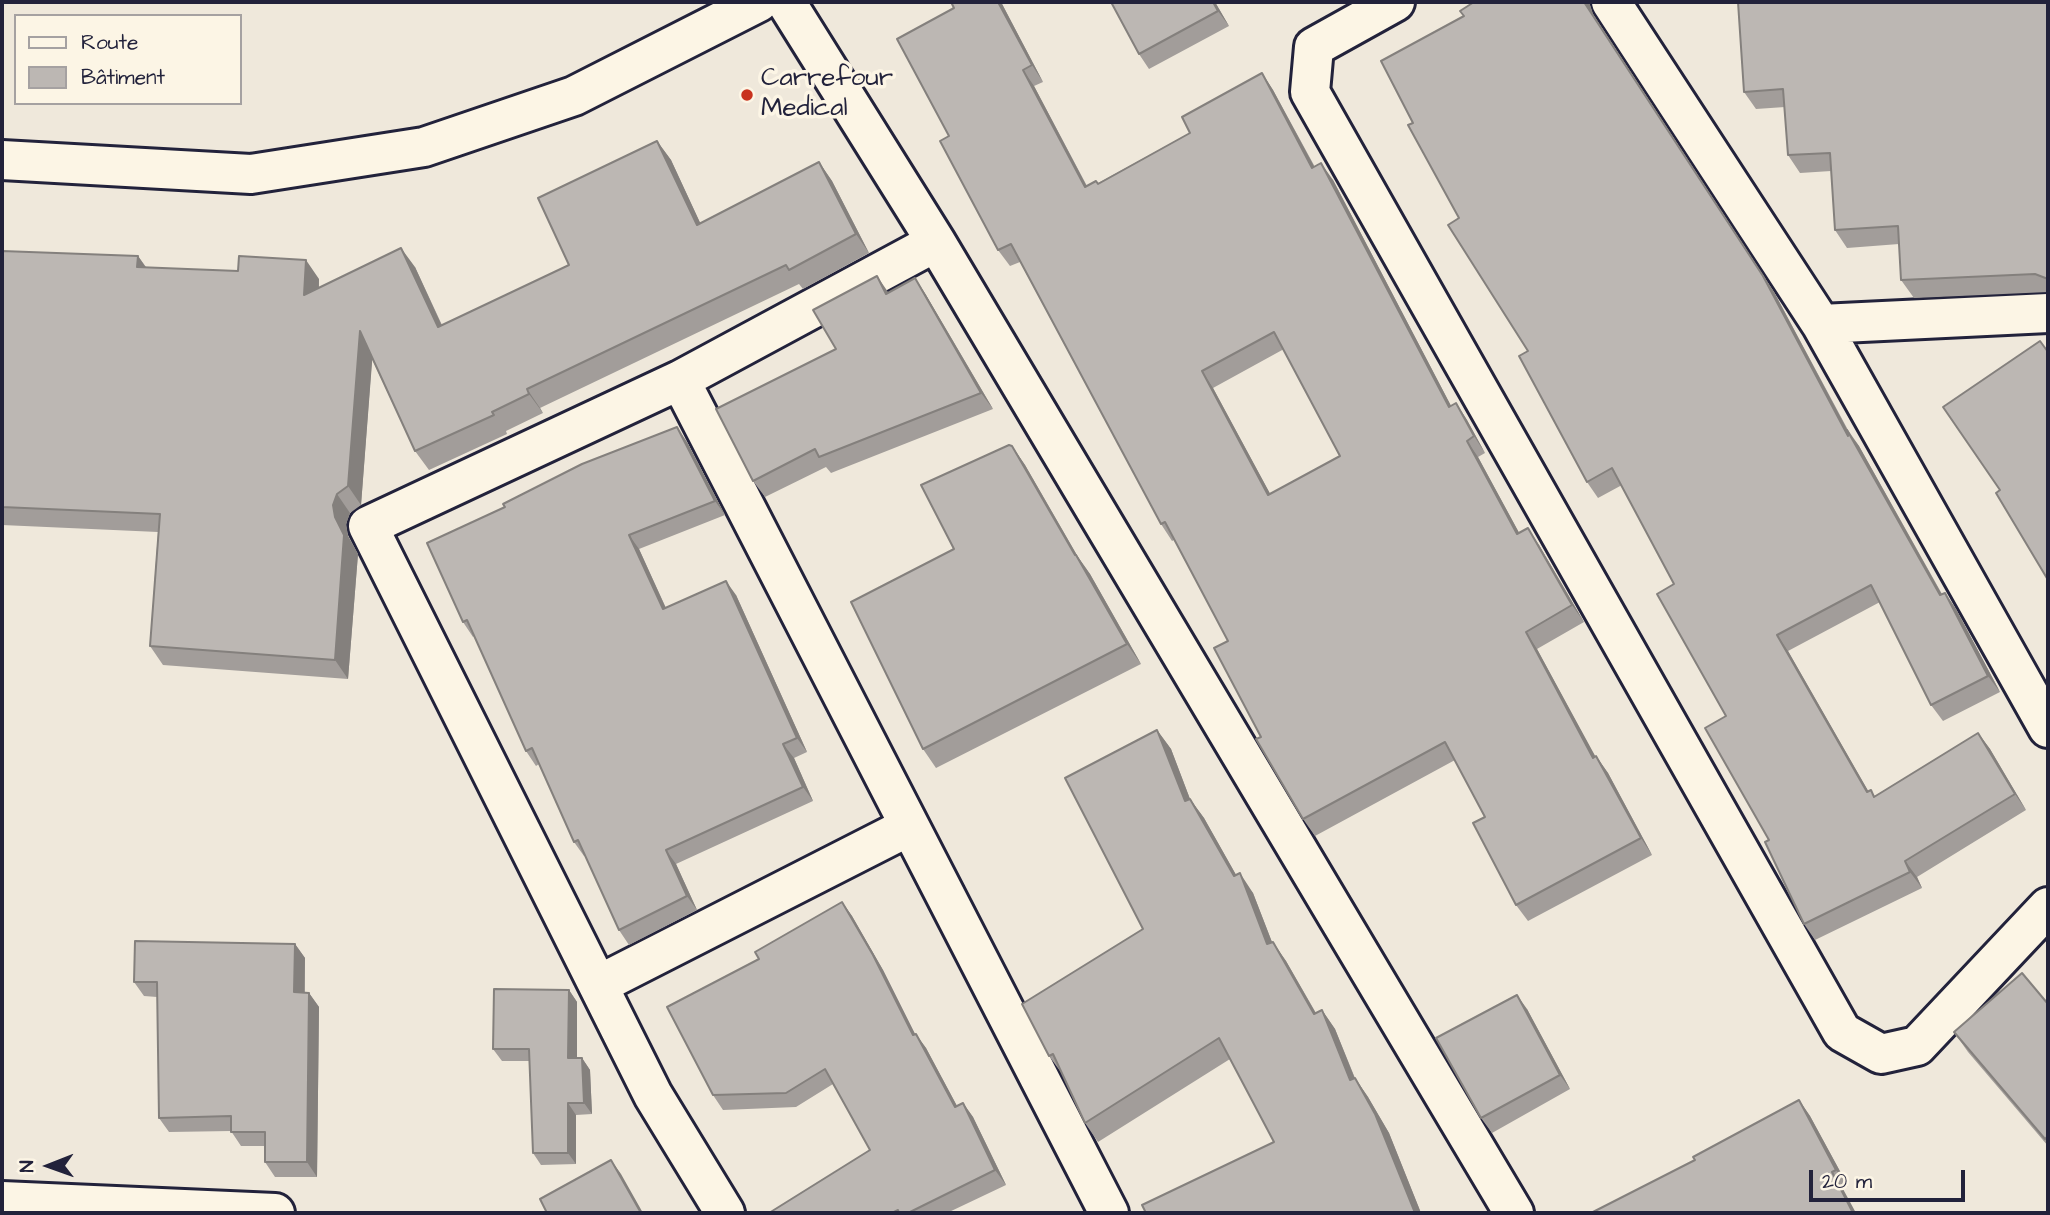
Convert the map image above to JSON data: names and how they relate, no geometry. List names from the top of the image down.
{
  "places": ["Carrefour Medical"],
  "legend": ["Route", "Bâtiment"],
  "scale_bar": "20 m",
  "north": "left"
}
